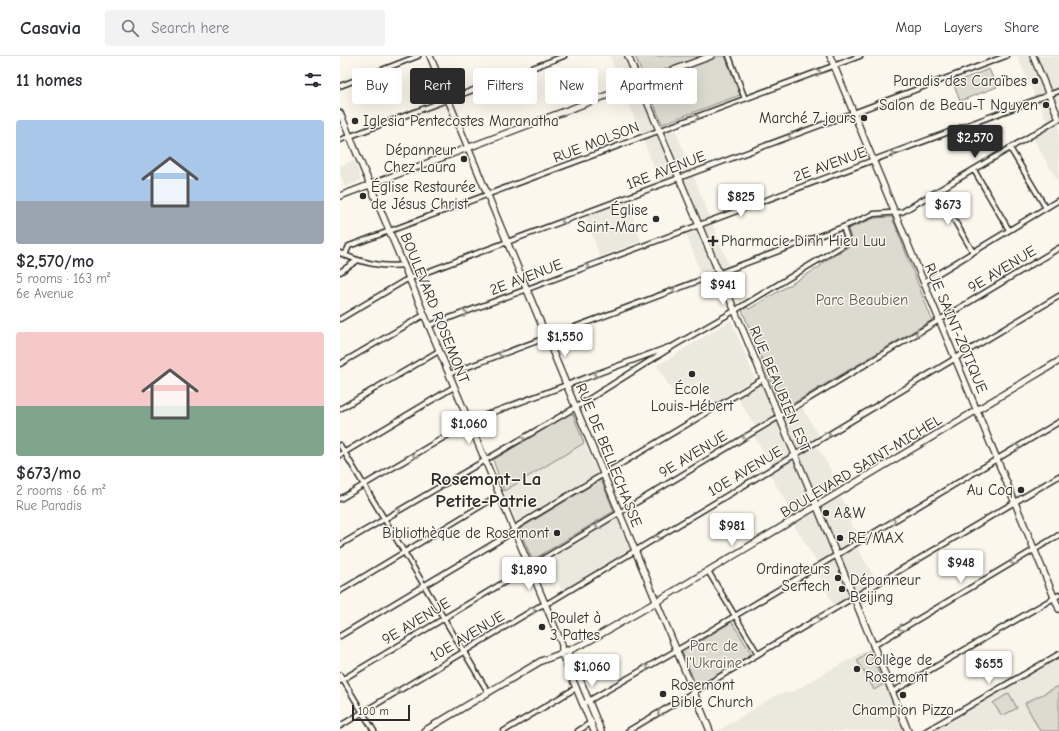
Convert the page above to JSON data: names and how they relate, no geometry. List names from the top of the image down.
{
  "streets": {
    "street": [
      "RUE MOLSON",
      "2E AVENUE",
      "1RE AVENUE",
      "9E AVENUE",
      "BOULEVARD ROSEMONT",
      "RUE SAINT-ZOTIQUE",
      "RUE BEAUBIEN EST",
      "RUE DE BELLECHASSE",
      "BOULEVARD SAINT-MICHEL",
      "10E AVENUE"
    ]
  },
  "crossings": [
    ["RUE MOLSON", "BOULEVARD ROSEMONT"],
    ["RUE MOLSON", "RUE SAINT-ZOTIQUE"],
    ["RUE MOLSON", "RUE BEAUBIEN EST"],
    ["RUE MOLSON", "RUE DE BELLECHASSE"],
    ["2E AVENUE", "BOULEVARD ROSEMONT"],
    ["2E AVENUE", "RUE SAINT-ZOTIQUE"],
    ["2E AVENUE", "RUE BEAUBIEN EST"],
    ["2E AVENUE", "RUE DE BELLECHASSE"],
    ["1RE AVENUE", "BOULEVARD ROSEMONT"],
    ["1RE AVENUE", "RUE SAINT-ZOTIQUE"],
    ["1RE AVENUE", "RUE BEAUBIEN EST"],
    ["1RE AVENUE", "RUE DE BELLECHASSE"],
    ["9E AVENUE", "BOULEVARD ROSEMONT"],
    ["9E AVENUE", "RUE SAINT-ZOTIQUE"],
    ["9E AVENUE", "RUE BEAUBIEN EST"],
    ["9E AVENUE", "RUE DE BELLECHASSE"],
    ["BOULEVARD ROSEMONT", "BOULEVARD SAINT-MICHEL"],
    ["BOULEVARD ROSEMONT", "10E AVENUE"],
    ["RUE SAINT-ZOTIQUE", "BOULEVARD SAINT-MICHEL"],
    ["RUE SAINT-ZOTIQUE", "10E AVENUE"],
    ["RUE BEAUBIEN EST", "BOULEVARD SAINT-MICHEL"],
    ["RUE BEAUBIEN EST", "10E AVENUE"],
    ["RUE DE BELLECHASSE", "BOULEVARD SAINT-MICHEL"],
    ["RUE DE BELLECHASSE", "10E AVENUE"]
  ],
  "one_way": [
    "2E AVENUE",
    "1RE AVENUE",
    "9E AVENUE",
    "10E AVENUE"
  ],
  "districts": ["Rosemont–La Petite-Patrie"],
  "parks": ["Parc Beaubien", "Parc de l'Ukraine"],
  "places": {
    "other": [
      "Paradis des Caraïbes",
      "Salon de Beau-T Nguyen",
      "Marché 7 jours",
      "Iglesia Pentecostes Maranatha",
      "Dépanneur Chez Laura",
      "Église Restaurée de Jésus Christ",
      "Église Saint-Marc",
      "École Louis-Hébert",
      "Au Coq",
      "A&W",
      "Bibliothèque de Rosemont",
      "RE/MAX",
      "Ordinateurs Sertech",
      "Dépanneur Beijing",
      "Poulet à 3 Pattes",
      "Collège de Rosemont",
      "Rosemont Bible Church",
      "Champion Pizza"
    ],
    "health": ["Pharmacie Dinh Hieu Luu"]
  },
  "scale_bar": "100 m",
  "page": {
    "header": "Casavia",
    "search": "Search here",
    "nav": ["Map", "Layers", "Share"],
    "heading": "11 homes",
    "chip": [
      "Buy",
      "Rent",
      "Filters",
      "New",
      "Apartment"
    ],
    "list": [
      {
        "name": "$2,570/mo",
        "note": "5 rooms · 163 m² · 6e Avenue"
      },
      {
        "name": "$673/mo",
        "note": "2 rooms · 66 m² · Rue Paradis"
      }
    ],
    "price": [
      "$2,570",
      "$825",
      "$673",
      "$941",
      "$1,550",
      "$1,060",
      "$981",
      "$948",
      "$1,890",
      "$655",
      "$1,060"
    ],
    "scale": "100 m"
  }
}
